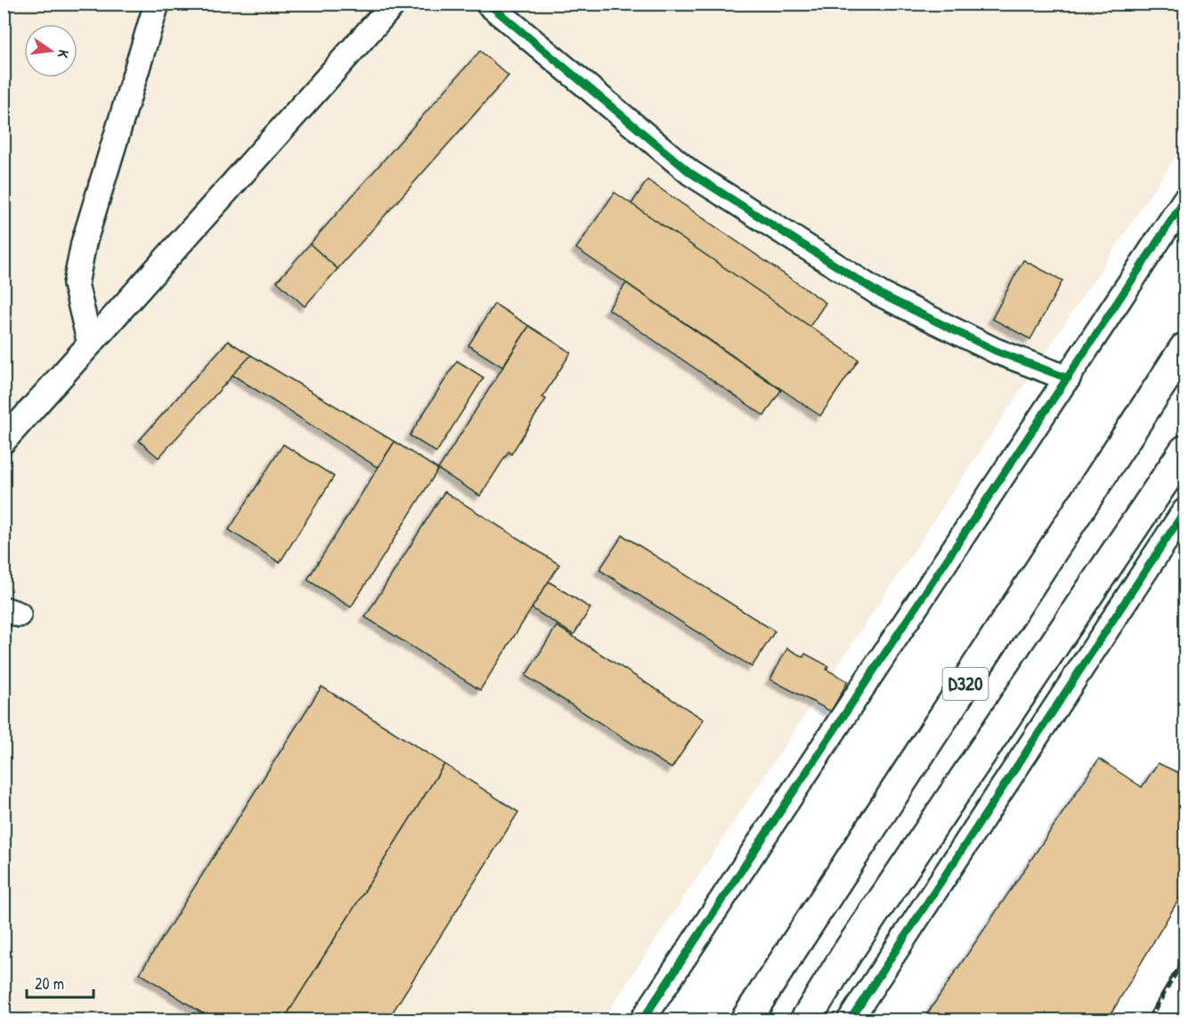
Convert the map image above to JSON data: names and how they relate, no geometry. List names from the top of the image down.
{
  "streets": {
    "highway": ["D320"]
  },
  "scale_bar": "20 m",
  "north": "right"
}
